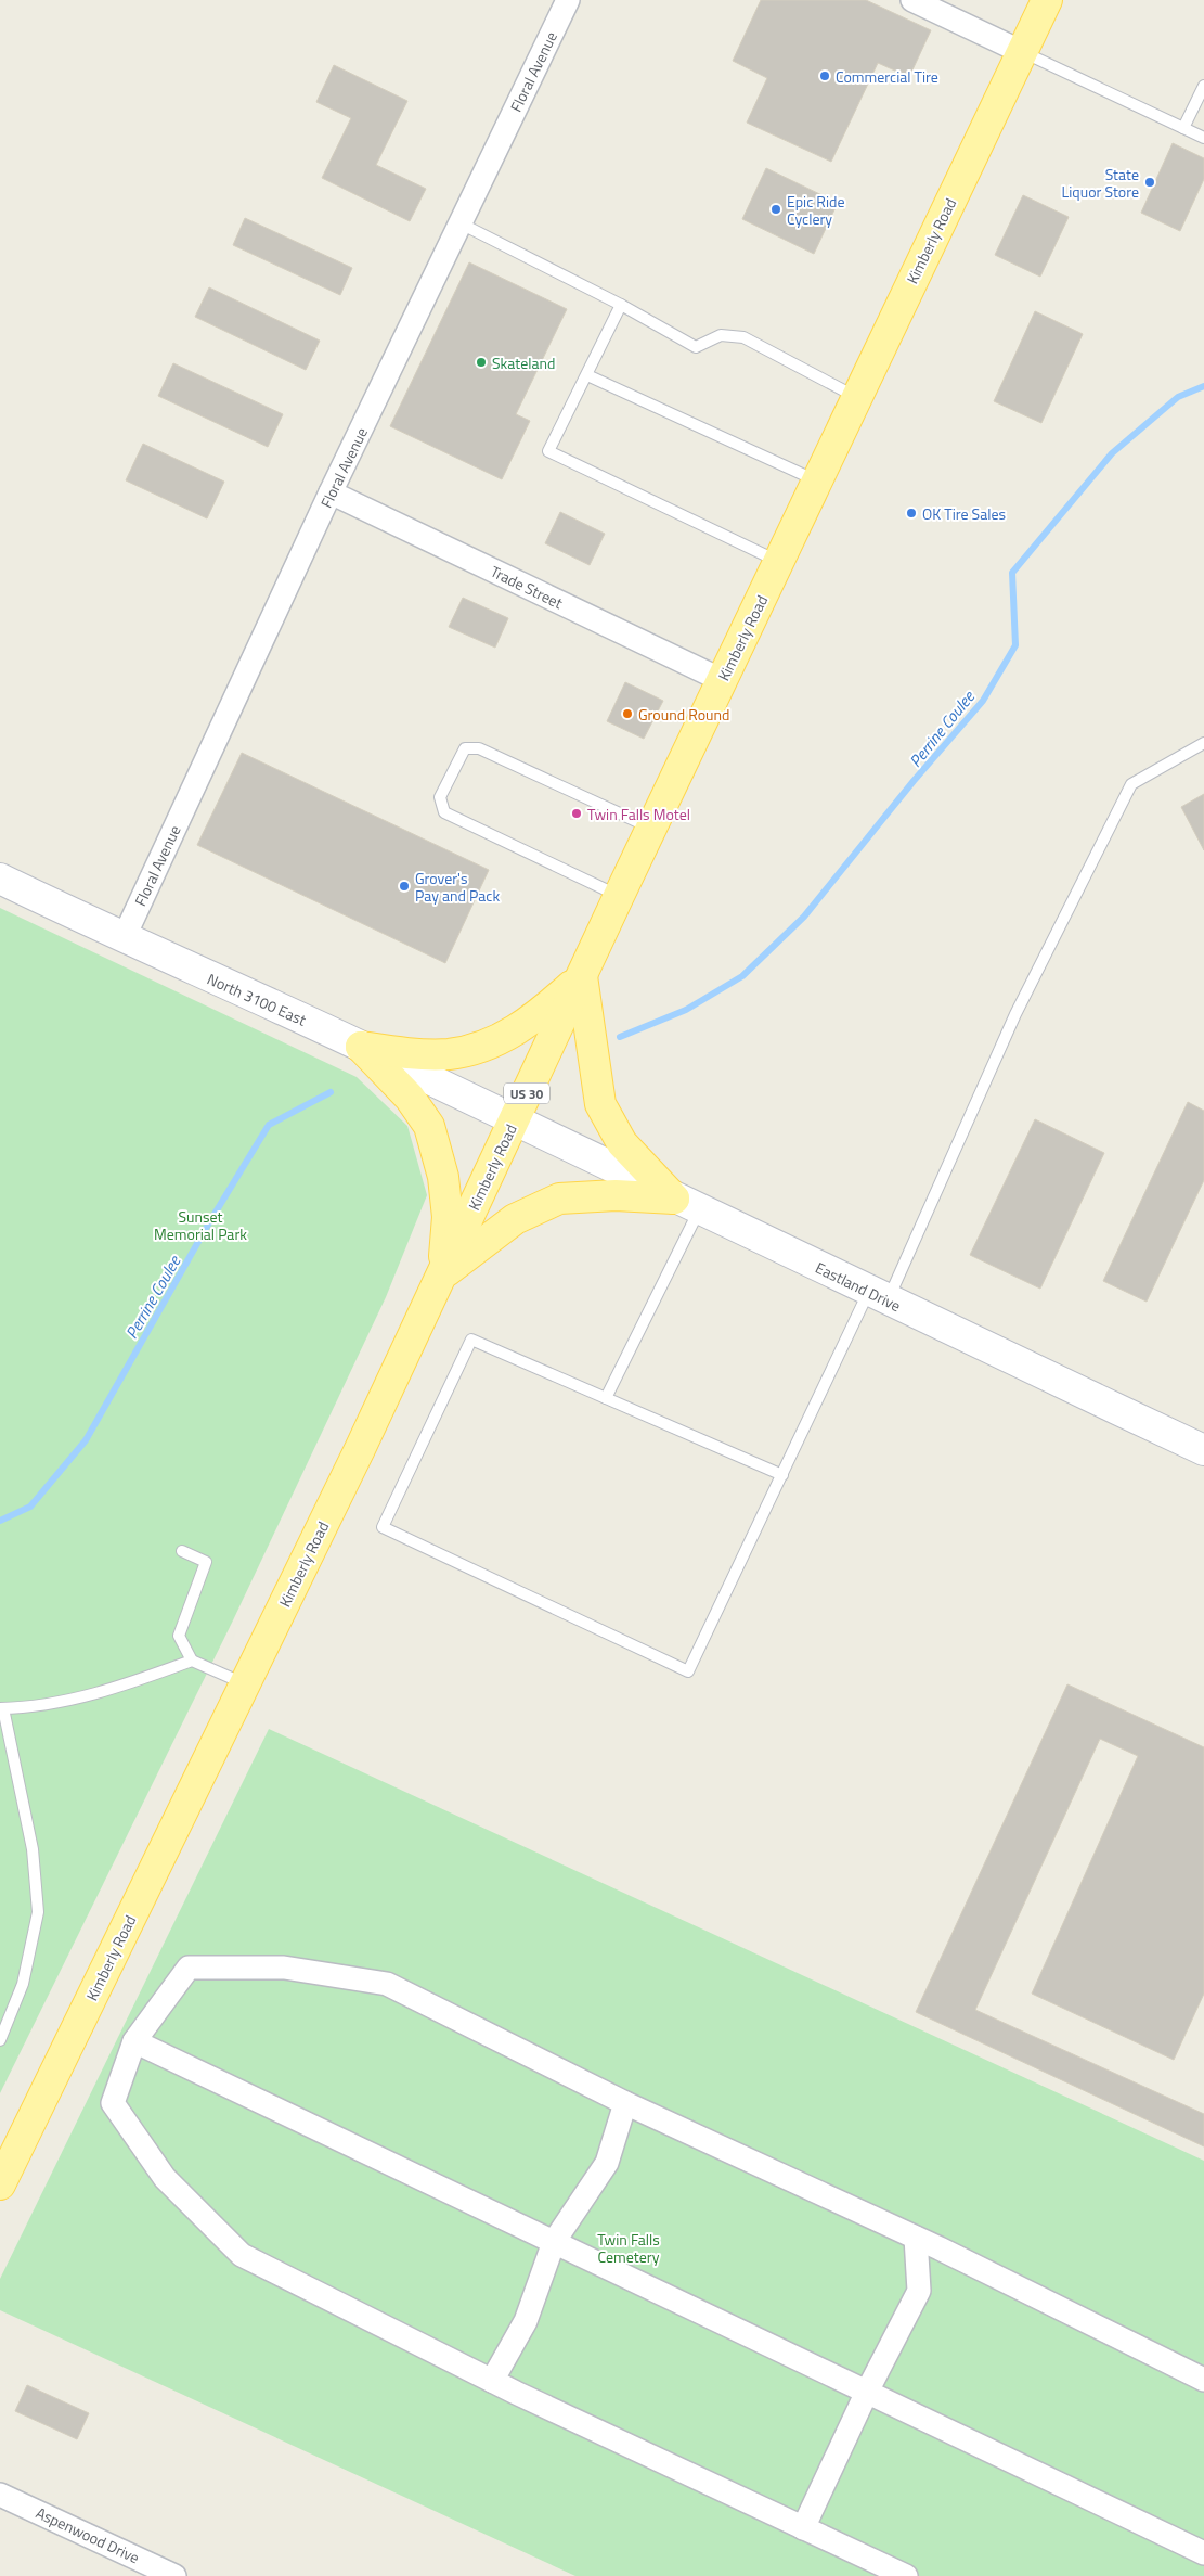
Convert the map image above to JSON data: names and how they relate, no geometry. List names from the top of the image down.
{
  "streets": {
    "main road": [
      "Kimberly Road",
      "North 3100 East",
      "US 30",
      "Eastland Drive"
    ],
    "street": ["Floral Avenue", "Trade Street", "Aspenwood Drive"]
  },
  "crossings": [
    ["Floral Avenue", "Trade Street"],
    ["Floral Avenue", "North 3100 East"],
    ["Kimberly Road", "Trade Street"],
    ["Kimberly Road", "North 3100 East"],
    ["Kimberly Road", "Eastland Drive"],
    ["North 3100 East", "Eastland Drive"]
  ],
  "water": ["Perrine Coulee"],
  "parks": ["Sunset Memorial Park", "Twin Falls Cemetery"],
  "places": [
    "Commercial Tire",
    "State Liquor Store",
    "Epic Ride Cyclery",
    "Skateland",
    "OK Tire Sales",
    "Ground Round",
    "Twin Falls Motel",
    "Grover's Pay and Pack"
  ]
}
